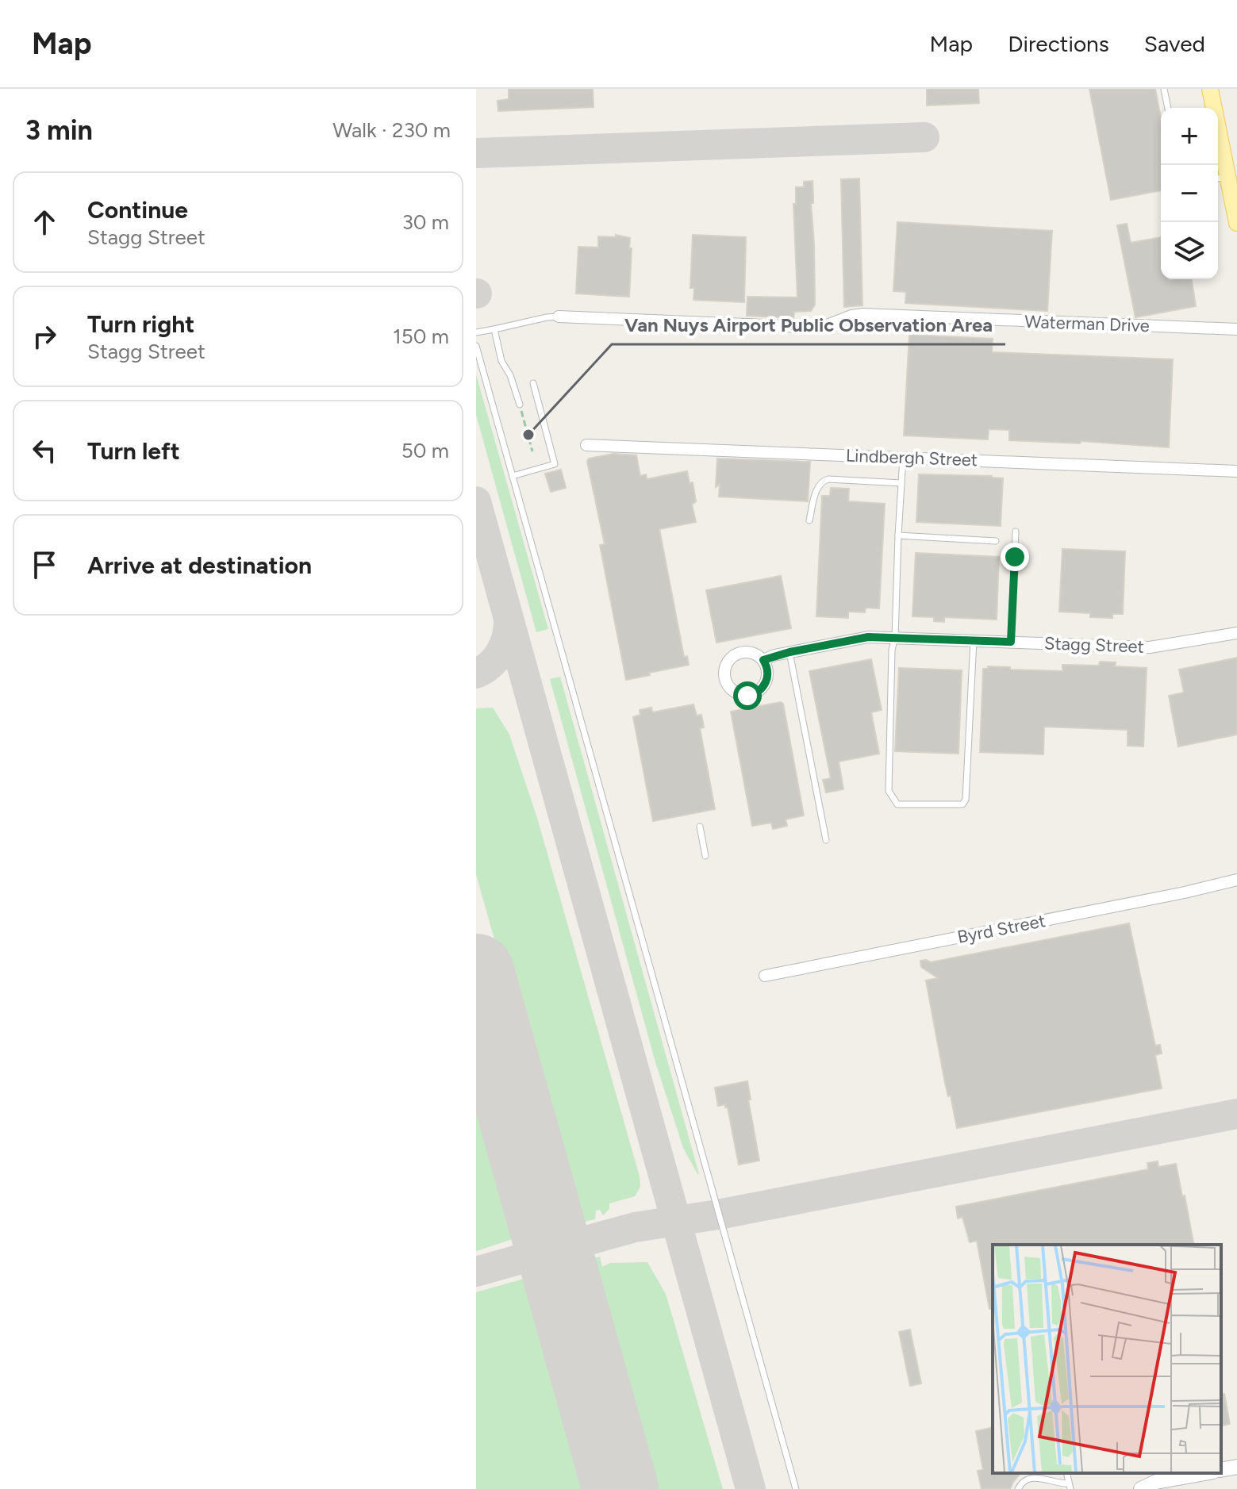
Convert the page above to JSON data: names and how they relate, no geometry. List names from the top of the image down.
{
  "streets": {
    "street": [
      "Waterman Drive",
      "Lindbergh Street",
      "Stagg Street",
      "Byrd Street"
    ]
  },
  "places": ["Van Nuys Airport Public Observation Area"],
  "page": {
    "header": "Map",
    "nav": ["Map", "Directions", "Saved"],
    "heading": ["3 min", "Walk · 230 m"],
    "map_buttons": ["+", "−"],
    "list": [
      ["Continue", "Stagg Street", "30 m"],
      ["Turn right", "Stagg Street", "150 m"],
      ["Turn left", "50 m"],
      "Arrive at destination"
    ]
  }
}
